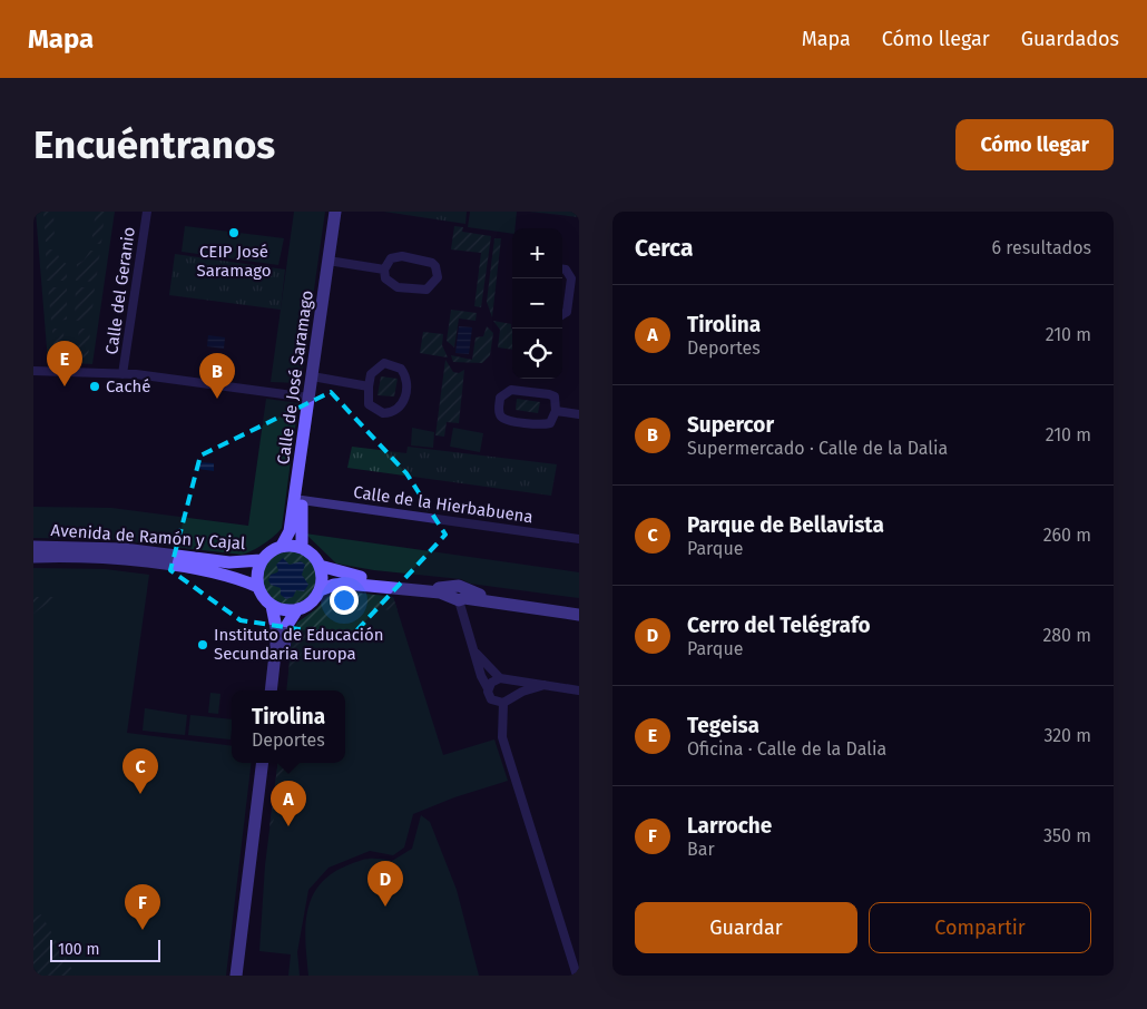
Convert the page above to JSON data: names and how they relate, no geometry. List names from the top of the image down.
{
  "streets": {
    "street": [
      "Calle del Geranio",
      "Calle de José Saramago",
      "Calle de la Hierbabuena",
      "Avenida de Ramón y Cajal"
    ]
  },
  "crossings": [
    ["Calle de José Saramago", "Calle de la Hierbabuena"],
    ["Calle de José Saramago", "Avenida de Ramón y Cajal"]
  ],
  "places": ["CEIP José Saramago", "Caché", "Instituto de Educación Secundaria Europa"],
  "scale_bar": "100 m",
  "page": {
    "header": "Mapa",
    "nav": ["Mapa", "Cómo llegar", "Guardados"],
    "buttons": [
      "Cómo llegar",
      ["Guardar", "Compartir"]
    ],
    "title": "Encuéntranos",
    "heading": ["Cerca", "6 resultados"],
    "map_buttons": ["+", "−"],
    "list": [
      {
        "mark": "A",
        "name": "Tirolina",
        "note": "Deportes",
        "value": "210 m"
      },
      {
        "mark": "B",
        "name": "Supercor",
        "note": "Supermercado · Calle de la Dalia",
        "value": "210 m"
      },
      {
        "mark": "C",
        "name": "Parque de Bellavista",
        "note": "Parque",
        "value": "260 m"
      },
      {
        "mark": "D",
        "name": "Cerro del Telégrafo",
        "note": "Parque",
        "value": "280 m"
      },
      {
        "mark": "E",
        "name": "Tegeisa",
        "note": "Oficina · Calle de la Dalia",
        "value": "320 m"
      },
      {
        "mark": "F",
        "name": "Larroche",
        "note": "Bar",
        "value": "350 m"
      }
    ],
    "pins": [
      "E",
      "B",
      "C",
      "A",
      "D",
      "F"
    ],
    "popup": ["Tirolina", "Deportes"],
    "scale": "100 m"
  }
}
